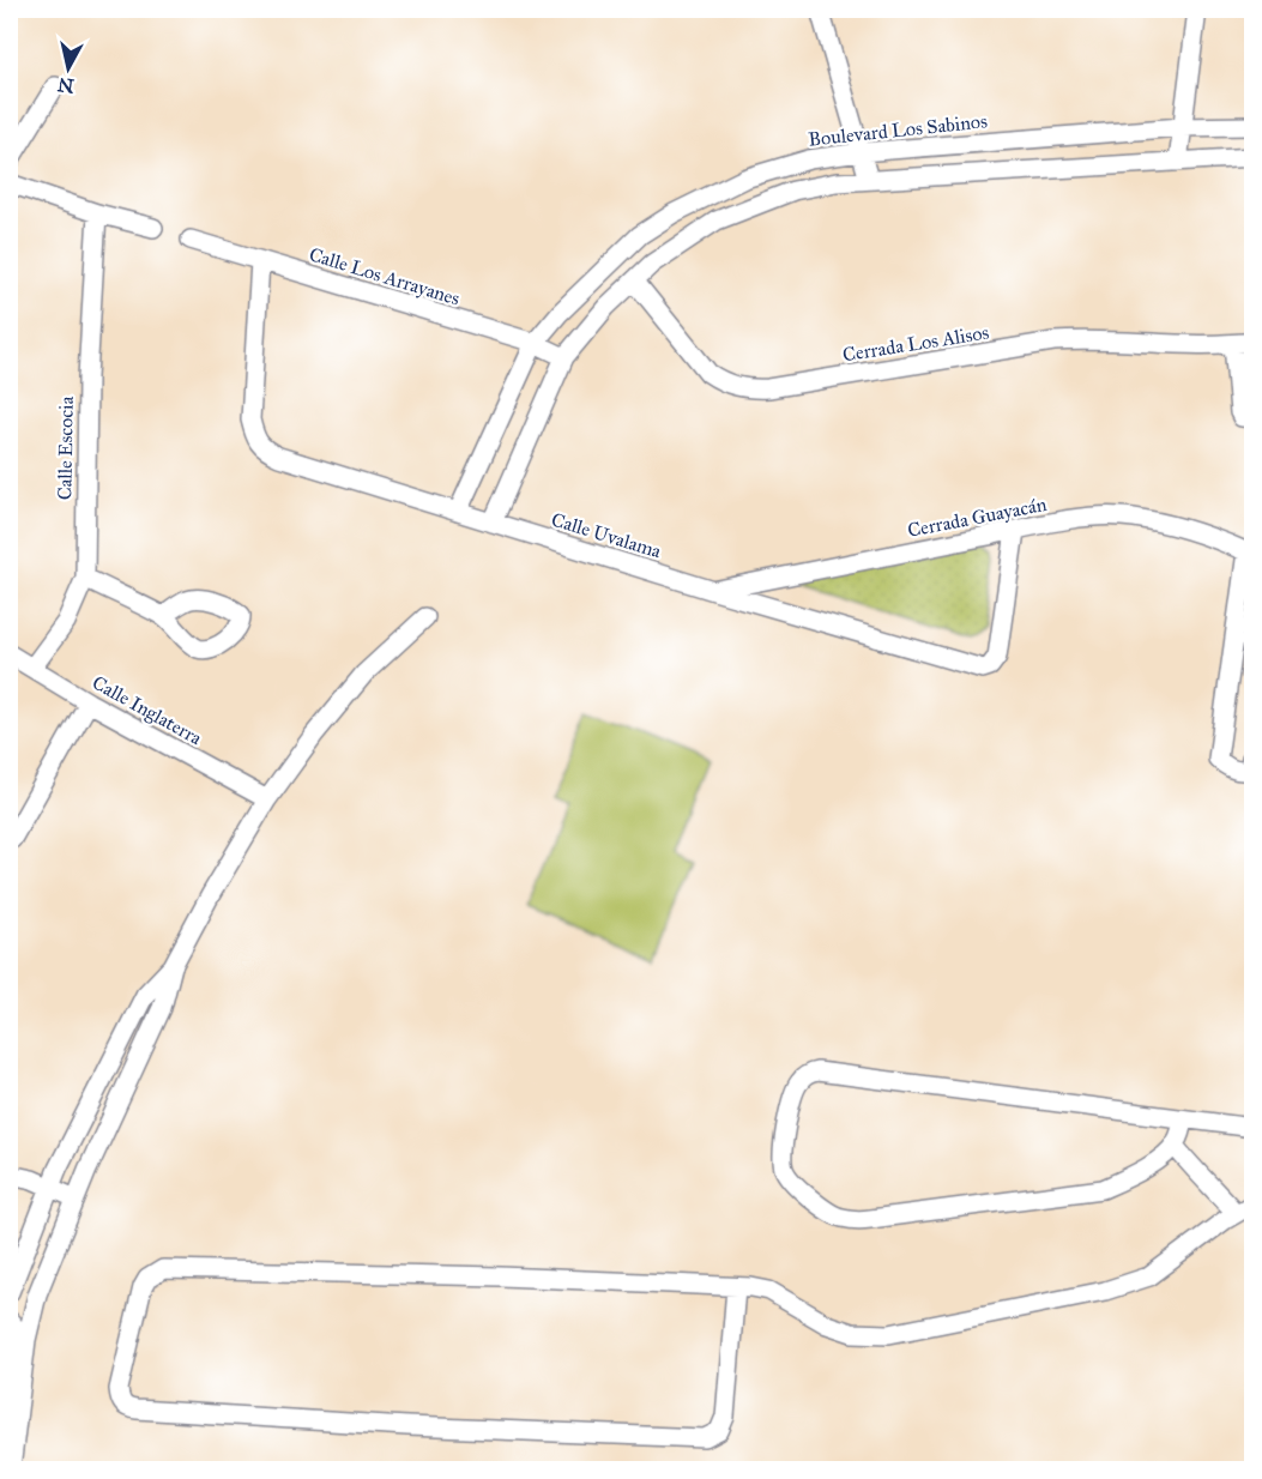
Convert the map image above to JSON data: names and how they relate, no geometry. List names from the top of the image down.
{
  "streets": {
    "street": [
      "Boulevard Los Sabinos",
      "Calle Los Arrayanes",
      "Cerrada Los Alisos",
      "Calle Escocia",
      "Cerrada Guayacán",
      "Calle Uvalama",
      "Calle Inglaterra"
    ]
  },
  "crossings": [
    ["Boulevard Los Sabinos", "Calle Los Arrayanes"],
    ["Boulevard Los Sabinos", "Calle Uvalama"],
    ["Calle Los Arrayanes", "Calle Uvalama"],
    ["Calle Escocia", "Calle Inglaterra"],
    ["Cerrada Guayacán", "Calle Uvalama"]
  ],
  "north": "bottom"
}
